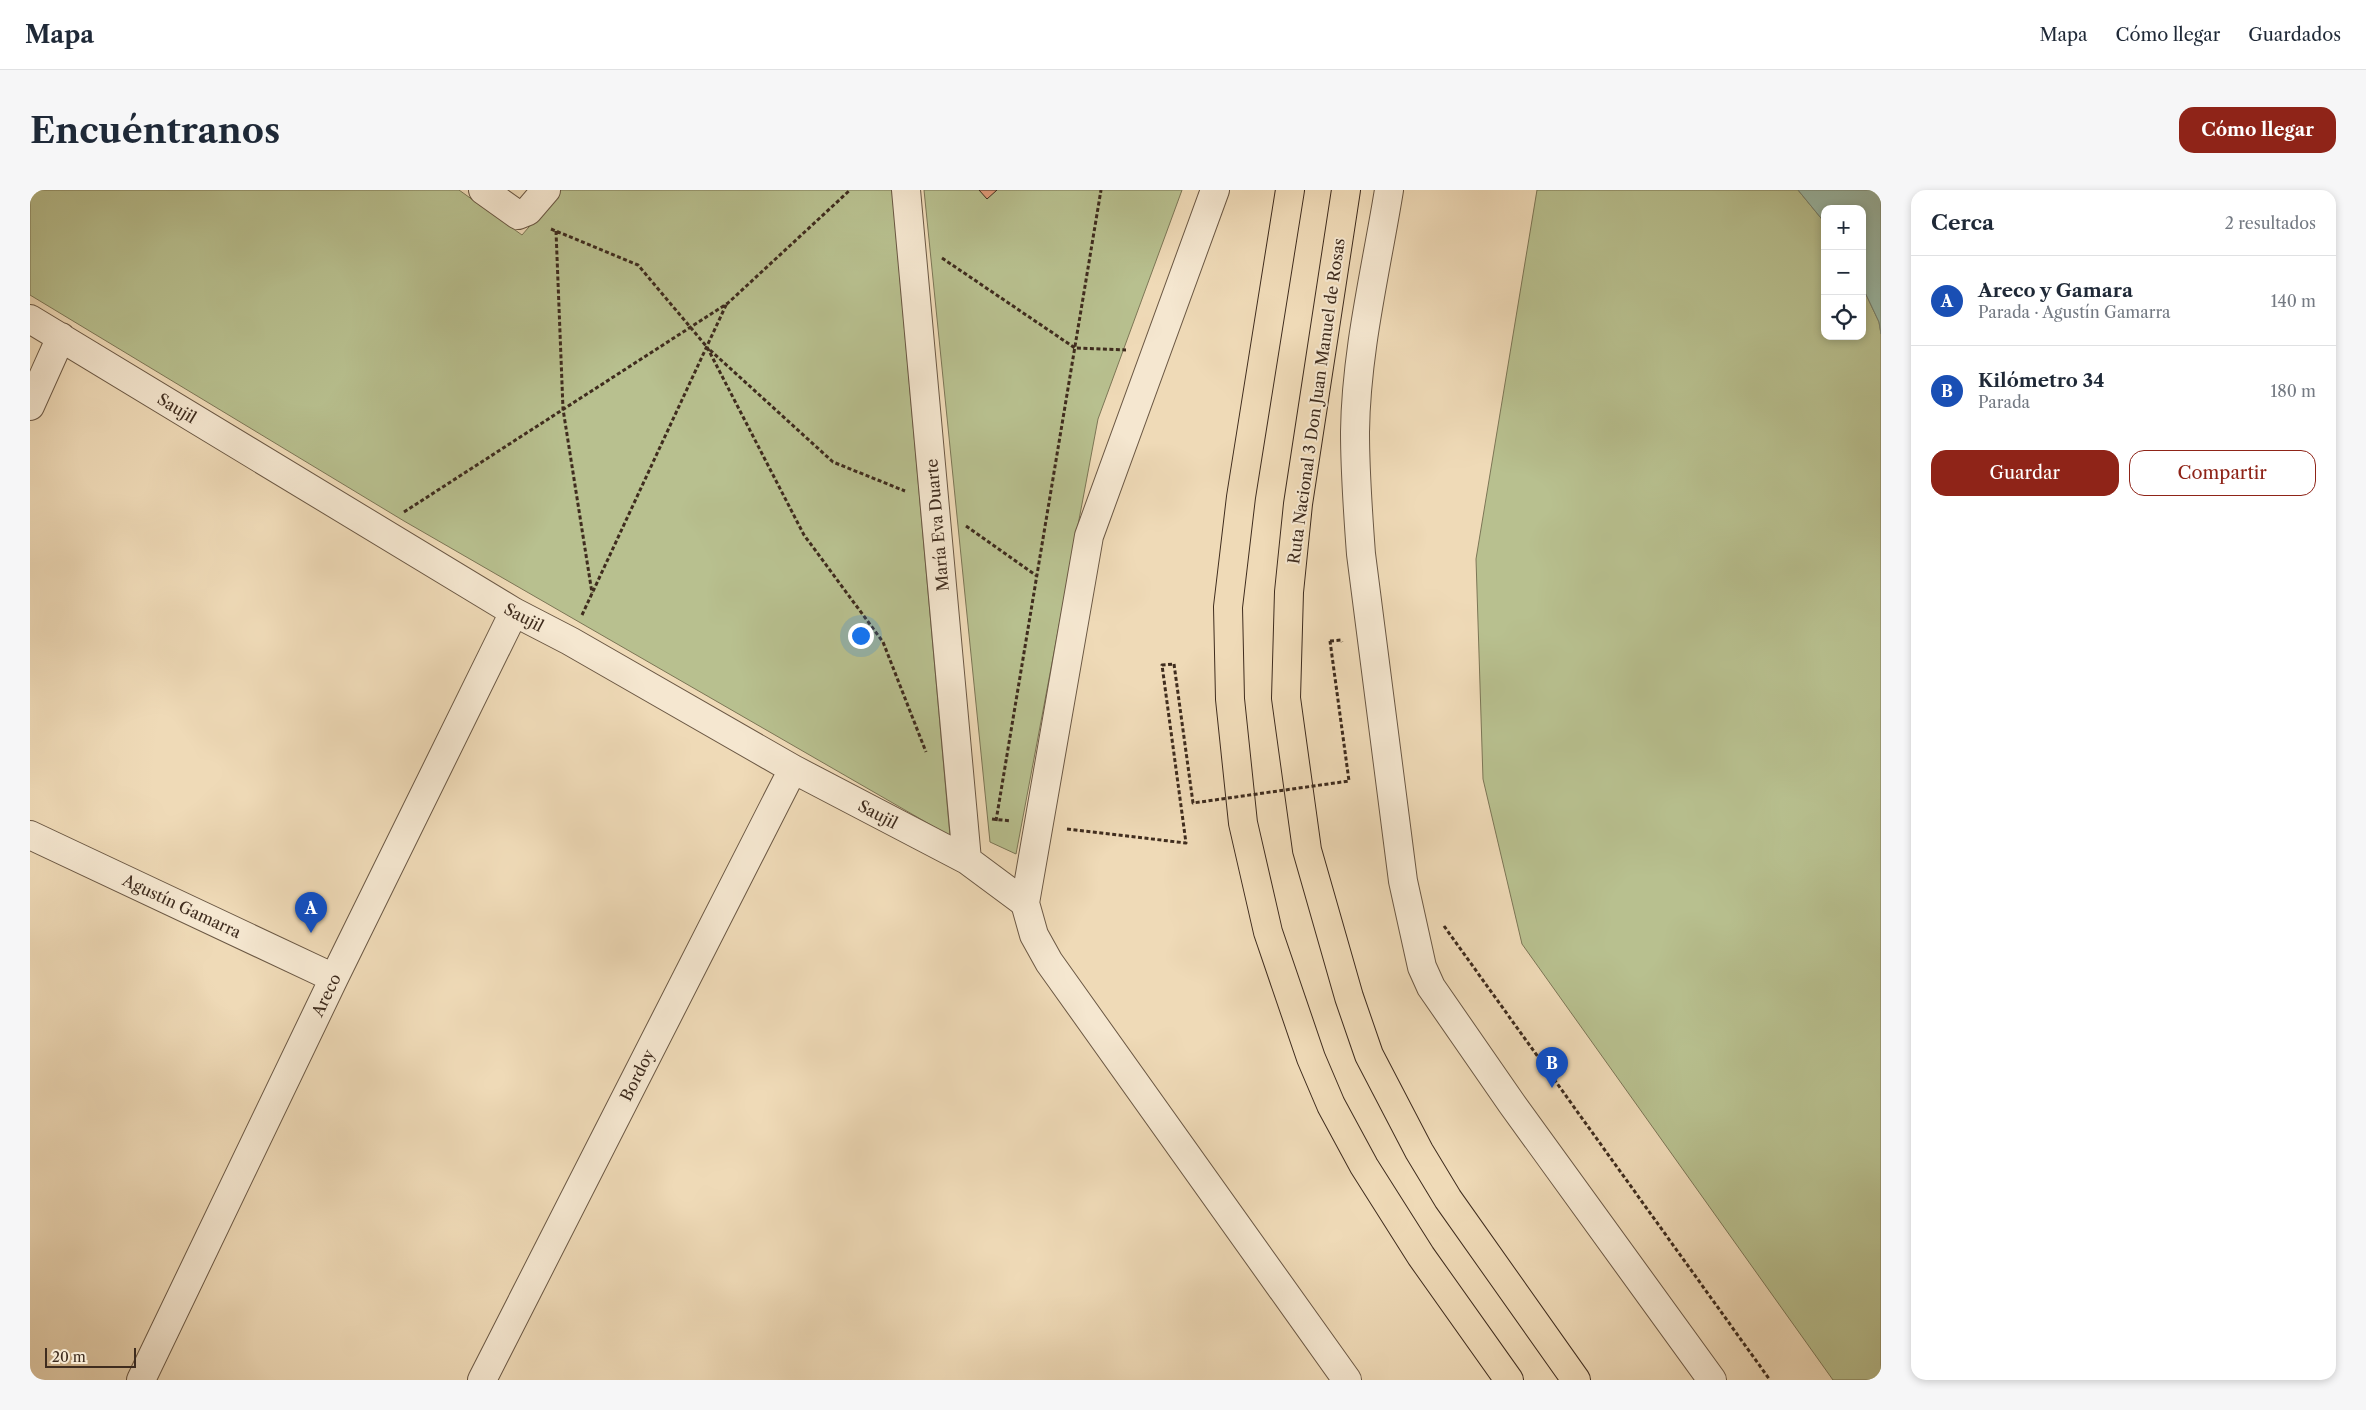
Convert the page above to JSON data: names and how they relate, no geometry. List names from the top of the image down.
{
  "streets": {
    "highway": ["Ruta Nacional 3 Don Juan Manuel de Rosas"],
    "street": [
      "Saujil",
      "María Eva Duarte",
      "Agustín Gamarra",
      "Areco",
      "Bordoy"
    ]
  },
  "crossings": [
    ["Saujil", "María Eva Duarte"],
    ["Saujil", "Areco"],
    ["Saujil", "Bordoy"],
    ["Agustín Gamarra", "Areco"]
  ],
  "scale_bar": "20 m",
  "page": {
    "header": "Mapa",
    "nav": ["Mapa", "Cómo llegar", "Guardados"],
    "buttons": [
      "Cómo llegar",
      ["Guardar", "Compartir"]
    ],
    "title": "Encuéntranos",
    "heading": ["Cerca", "2 resultados"],
    "map_buttons": ["+", "−"],
    "list": [
      {
        "mark": "A",
        "name": "Areco y Gamara",
        "note": "Parada · Agustín Gamarra",
        "value": "140 m"
      },
      {
        "mark": "B",
        "name": "Kilómetro 34",
        "note": "Parada",
        "value": "180 m"
      }
    ],
    "pins": ["A", "B"],
    "scale": "20 m"
  }
}
